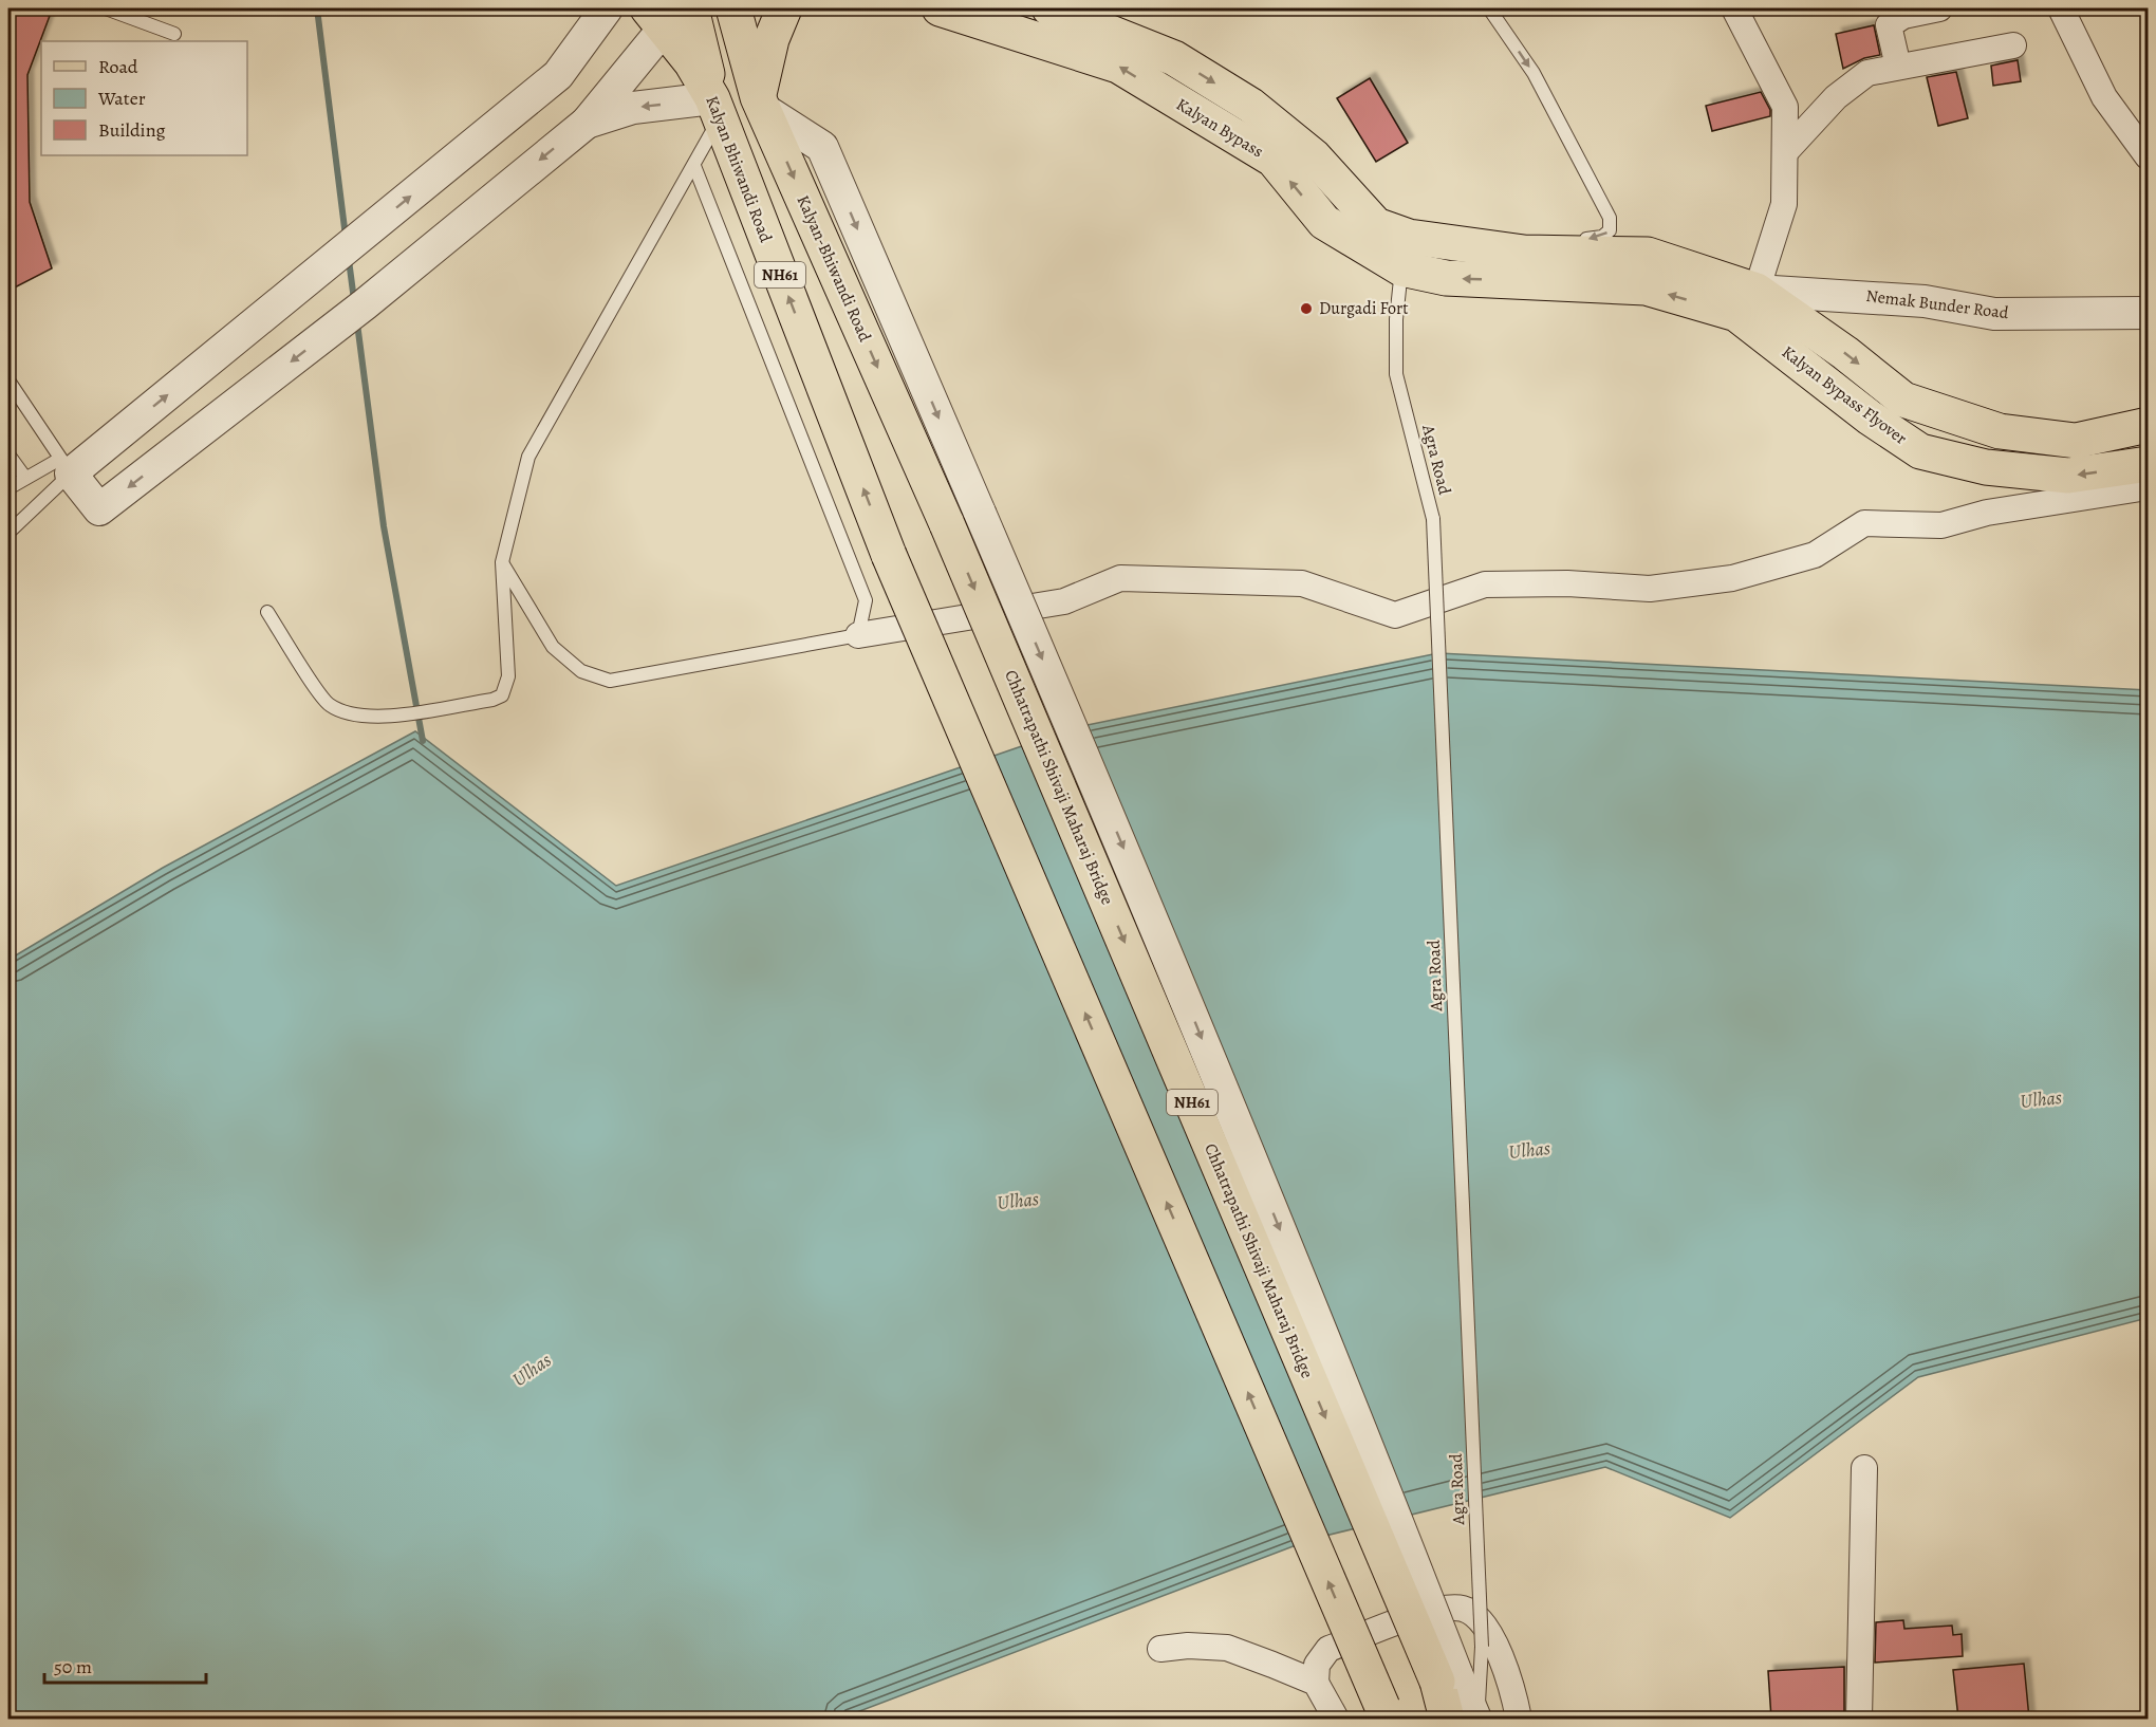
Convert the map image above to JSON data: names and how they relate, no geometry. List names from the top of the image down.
{
  "streets": {
    "main road": [
      "Kalyan Bypass",
      "Kalyan Bhiwandi Road",
      "Kalyan-Bhiwandi Road",
      "NH61",
      "Kalyan Bypass Flyover",
      "Chhatrapathi Shivaji Maharaj Bridge"
    ],
    "street": ["Nemak Bunder Road"],
    "lane": ["Agra Road"]
  },
  "crossings": [
    ["Kalyan Bypass", "Nemak Bunder Road"],
    ["Kalyan Bypass", "Kalyan Bypass Flyover"],
    ["Kalyan Bypass", "Agra Road"],
    ["Kalyan-Bhiwandi Road", "Chhatrapathi Shivaji Maharaj Bridge"],
    ["NH61", "Chhatrapathi Shivaji Maharaj Bridge"],
    ["Nemak Bunder Road", "Kalyan Bypass Flyover"]
  ],
  "one_way": ["Kalyan Bhiwandi Road", "Kalyan-Bhiwandi Road", "Chhatrapathi Shivaji Maharaj Bridge"],
  "water": ["Ulhas"],
  "places": ["Durgadi Fort"],
  "legend": ["Road", "Water", "Building"],
  "scale_bar": "50 m"
}
